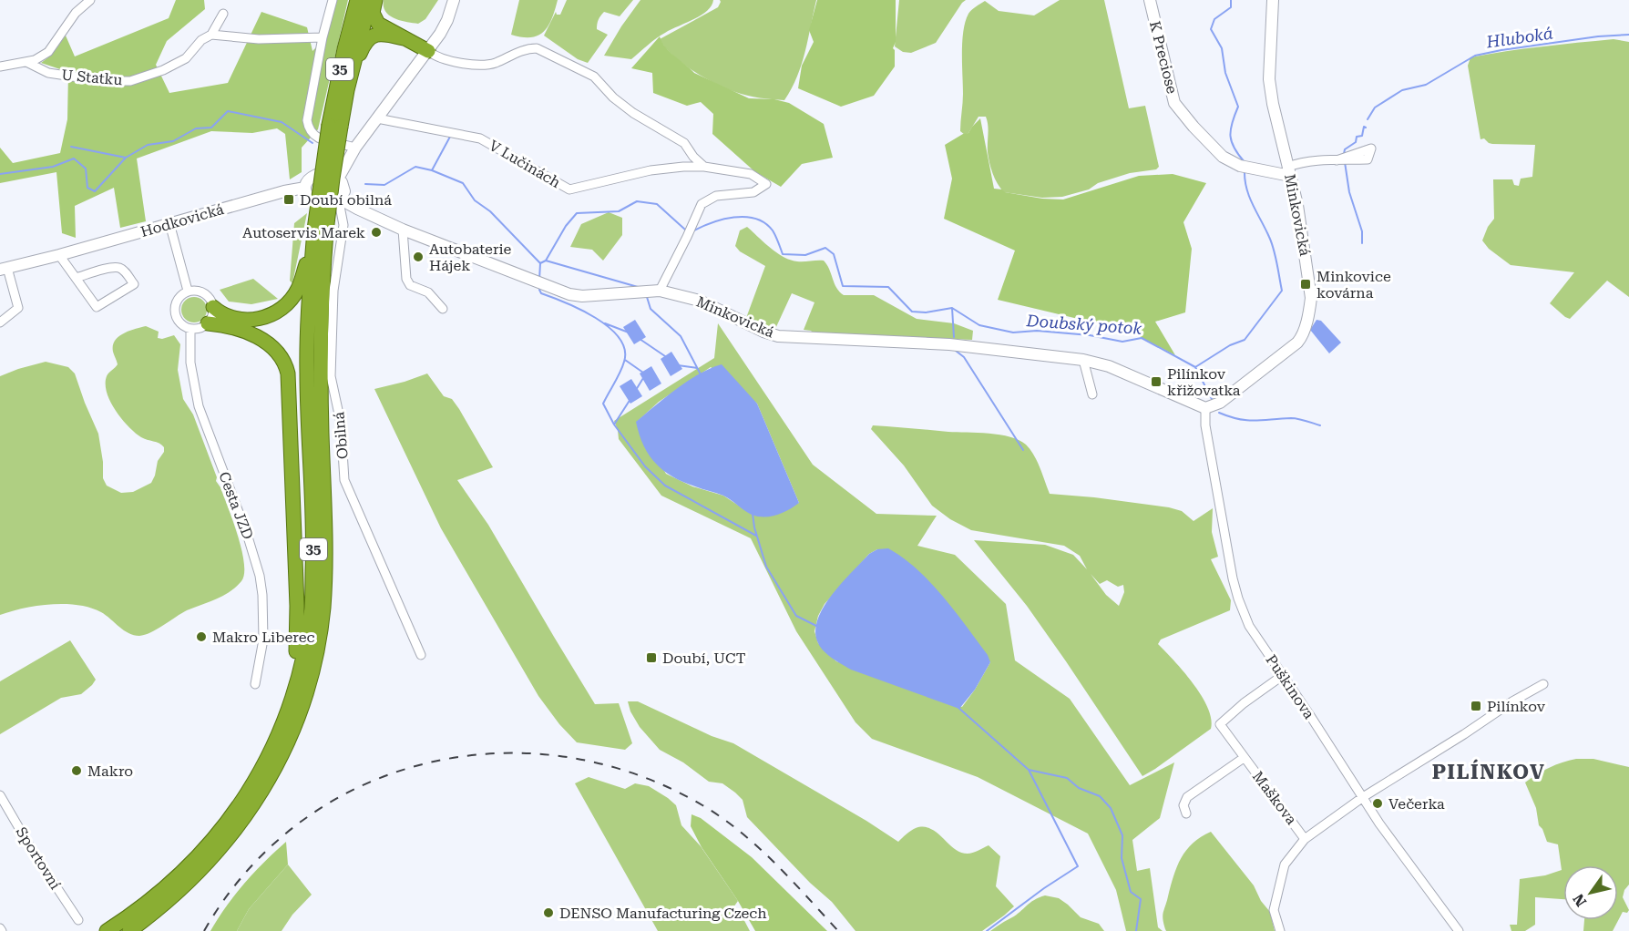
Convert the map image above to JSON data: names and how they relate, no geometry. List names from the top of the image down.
{
  "streets": {
    "highway": ["35"],
    "street": [
      "K Preciose",
      "U Statku",
      "V Lučinách",
      "Minkovická",
      "Hodkovická",
      "Obilná",
      "Cesta JZD",
      "Puškinova",
      "Maškova",
      "Sportovní"
    ]
  },
  "crossings": [
    ["K Preciose", "Minkovická"],
    ["V Lučinách", "Minkovická"],
    ["Minkovická", "Hodkovická"],
    ["Minkovická", "Obilná"],
    ["Minkovická", "Puškinova"],
    ["Hodkovická", "Obilná"],
    ["Puškinova", "Maškova"]
  ],
  "districts": ["PILÍNKOV"],
  "water": ["Hluboká", "Doubský potok"],
  "places": {
    "transit": [
      "Doubí obilná",
      "Minkovice kovárna",
      "Pilínkov křižovatka",
      "Doubí, UCT",
      "Pilínkov"
    ],
    "other": [
      "Autoservis Marek",
      "Autobaterie Hájek",
      "Makro Liberec",
      "Makro",
      "Večerka",
      "DENSO Manufacturing Czech"
    ]
  },
  "north": "bottom left"
}
